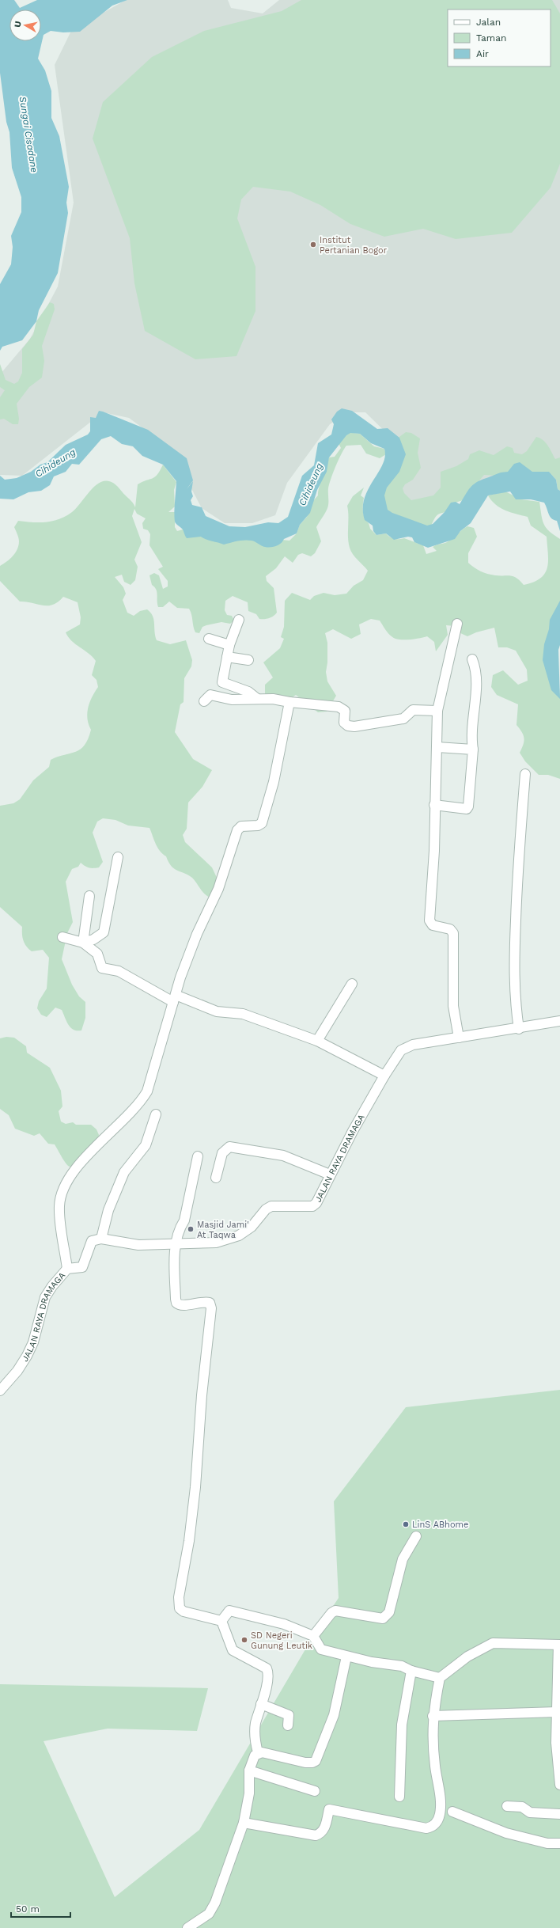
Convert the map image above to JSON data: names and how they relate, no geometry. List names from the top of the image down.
{
  "streets": {
    "street": ["JALAN RAYA DRAMAGA"]
  },
  "water": ["Sungai Cisadane", "Cihideung"],
  "places": [
    "Institut Pertanian Bogor",
    "Masjid Jami' At Taqwa",
    "LinS ABhome",
    "SD Negeri Gunung Leutik"
  ],
  "legend": ["Jalan", "Taman", "Air"],
  "scale_bar": "50 m",
  "north": "left"
}
